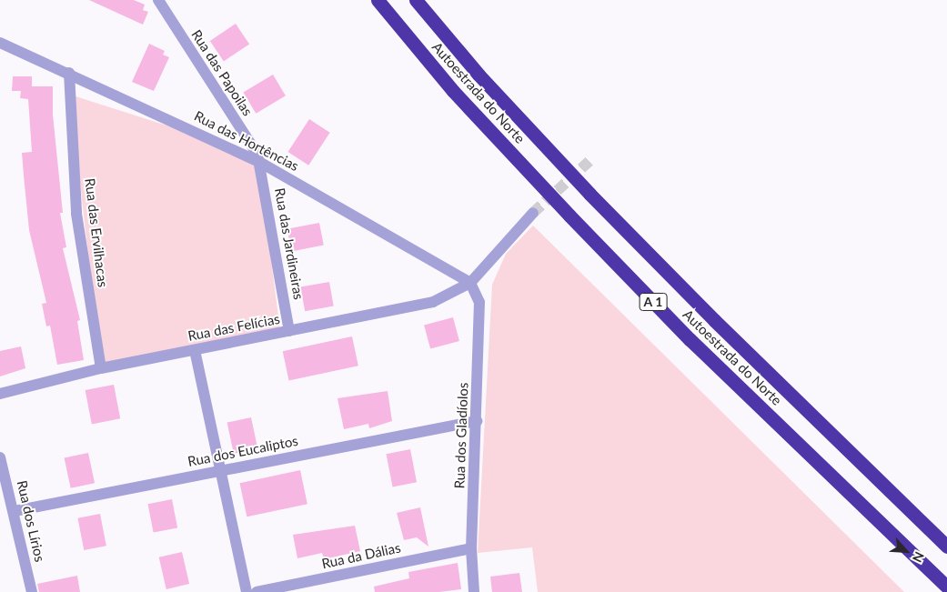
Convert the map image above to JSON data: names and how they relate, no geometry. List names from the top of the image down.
{
  "streets": {
    "highway": ["Autoestrada do Norte", "A 1"],
    "street": [
      "Rua das Papoilas",
      "Rua das Hortências",
      "Rua das Ervilhacas",
      "Rua das Jardineiras",
      "Rua das Felícias",
      "Rua dos Gladíolos",
      "Rua dos Eucaliptos",
      "Rua dos Lírios",
      "Rua da Dálias"
    ]
  },
  "crossings": [
    ["Rua das Papoilas", "Rua das Hortências"],
    ["Rua das Papoilas", "Rua das Jardineiras"],
    ["Rua das Hortências", "Rua das Ervilhacas"],
    ["Rua das Hortências", "Rua das Jardineiras"],
    ["Rua das Hortências", "Rua das Felícias"],
    ["Rua das Hortências", "Rua dos Gladíolos"],
    ["Rua das Ervilhacas", "Rua das Felícias"],
    ["Rua das Jardineiras", "Rua das Felícias"],
    ["Rua das Felícias", "Rua dos Gladíolos"],
    ["Rua dos Gladíolos", "Rua dos Eucaliptos"],
    ["Rua dos Gladíolos", "Rua da Dálias"],
    ["Rua dos Eucaliptos", "Rua dos Lírios"]
  ],
  "north": "bottom right"
}
